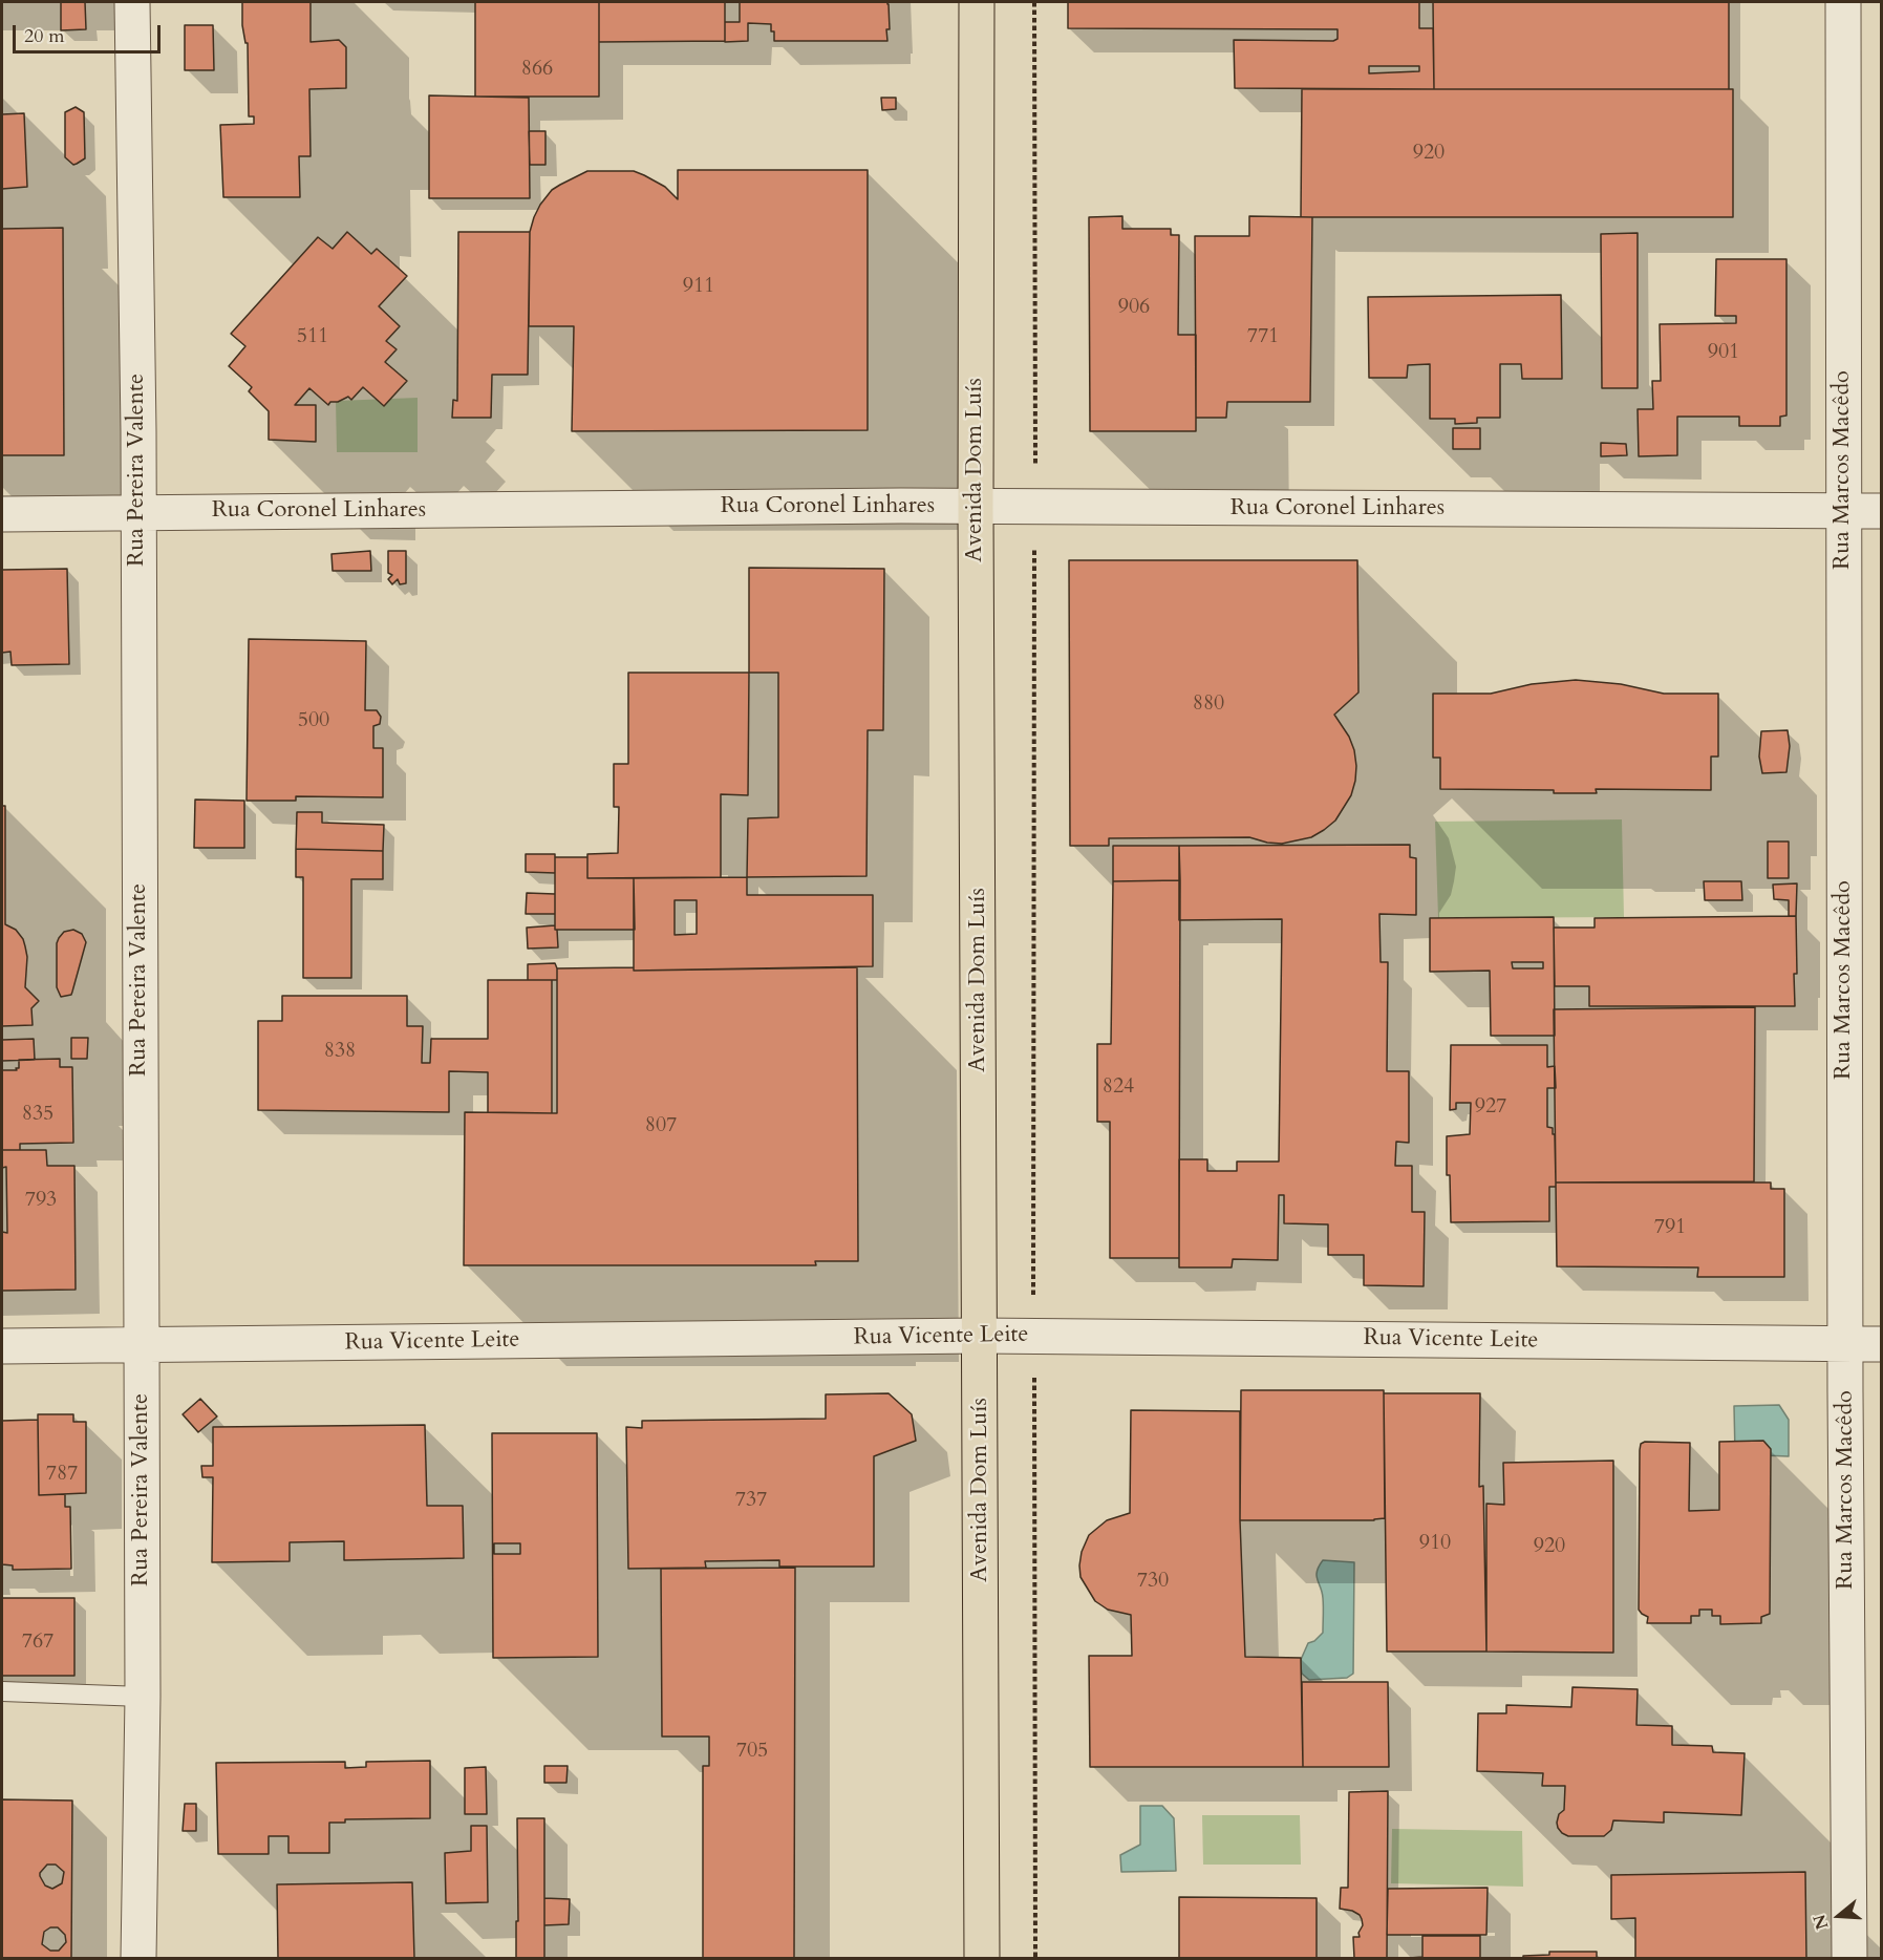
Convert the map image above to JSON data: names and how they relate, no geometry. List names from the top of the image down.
{
  "streets": {
    "main road": ["Avenida Dom Luís"],
    "street": [
      "Rua Pereira Valente",
      "Rua Marcos Macêdo",
      "Rua Coronel Linhares",
      "Rua Vicente Leite"
    ]
  },
  "crossings": [
    ["Rua Pereira Valente", "Rua Coronel Linhares"],
    ["Rua Pereira Valente", "Rua Vicente Leite"],
    ["Avenida Dom Luís", "Rua Coronel Linhares"],
    ["Avenida Dom Luís", "Rua Vicente Leite"],
    ["Rua Marcos Macêdo", "Rua Coronel Linhares"],
    ["Rua Marcos Macêdo", "Rua Vicente Leite"]
  ],
  "house_numbers": [
    "866",
    "920",
    "911",
    "906",
    "511",
    "771",
    "901",
    "880",
    "500",
    "838",
    "824",
    "927",
    "835",
    "807",
    "793",
    "791",
    "787",
    "737",
    "910",
    "920",
    "730",
    "767",
    "705"
  ],
  "scale_bar": "20 m",
  "north": "left"
}
